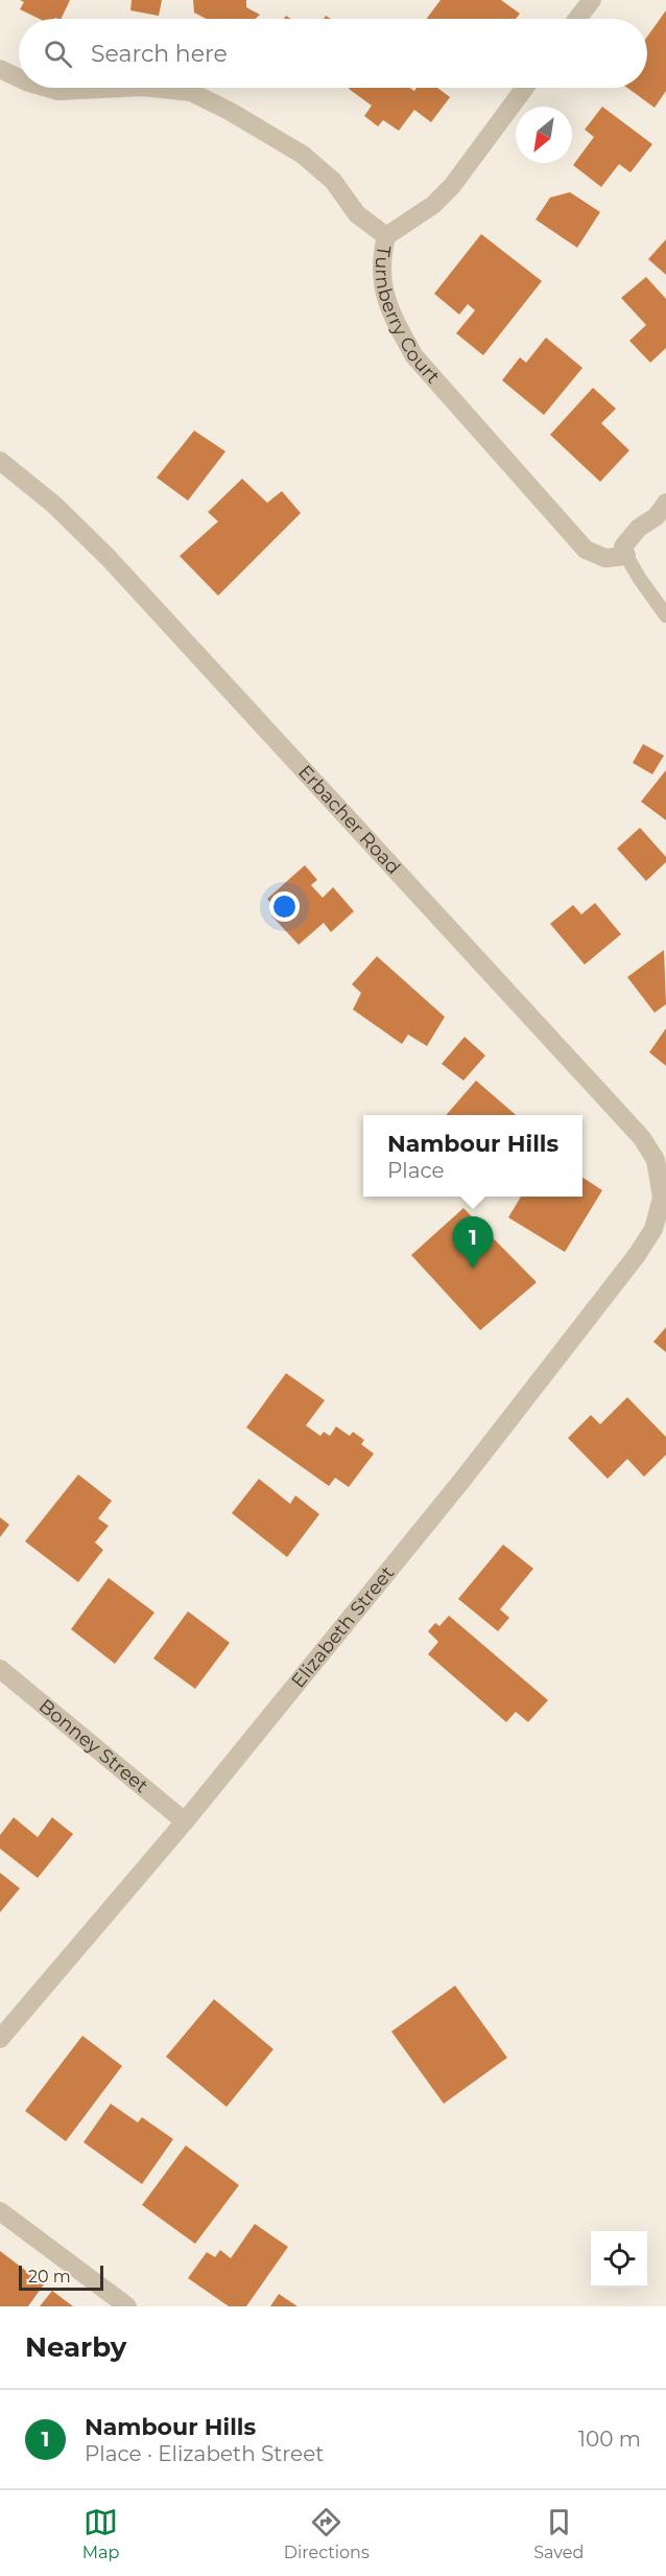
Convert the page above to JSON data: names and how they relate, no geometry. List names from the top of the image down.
{
  "streets": {
    "street": [
      "Turnberry Court",
      "Erbacher Road",
      "Elizabeth Street",
      "Bonney Street"
    ]
  },
  "crossings": [
    ["Erbacher Road", "Elizabeth Street"],
    ["Elizabeth Street", "Bonney Street"]
  ],
  "scale_bar": "20 m",
  "north": "bottom left",
  "page": {
    "search": "Search here",
    "popup": ["Nambour Hills", "Place"],
    "pins": "1",
    "scale": "20 m",
    "heading": "Nearby",
    "list": [
      {
        "mark": "1",
        "name": "Nambour Hills",
        "note": "Place · Elizabeth Street",
        "value": "100 m"
      }
    ],
    "nav": ["Map", "Directions", "Saved"]
  }
}
